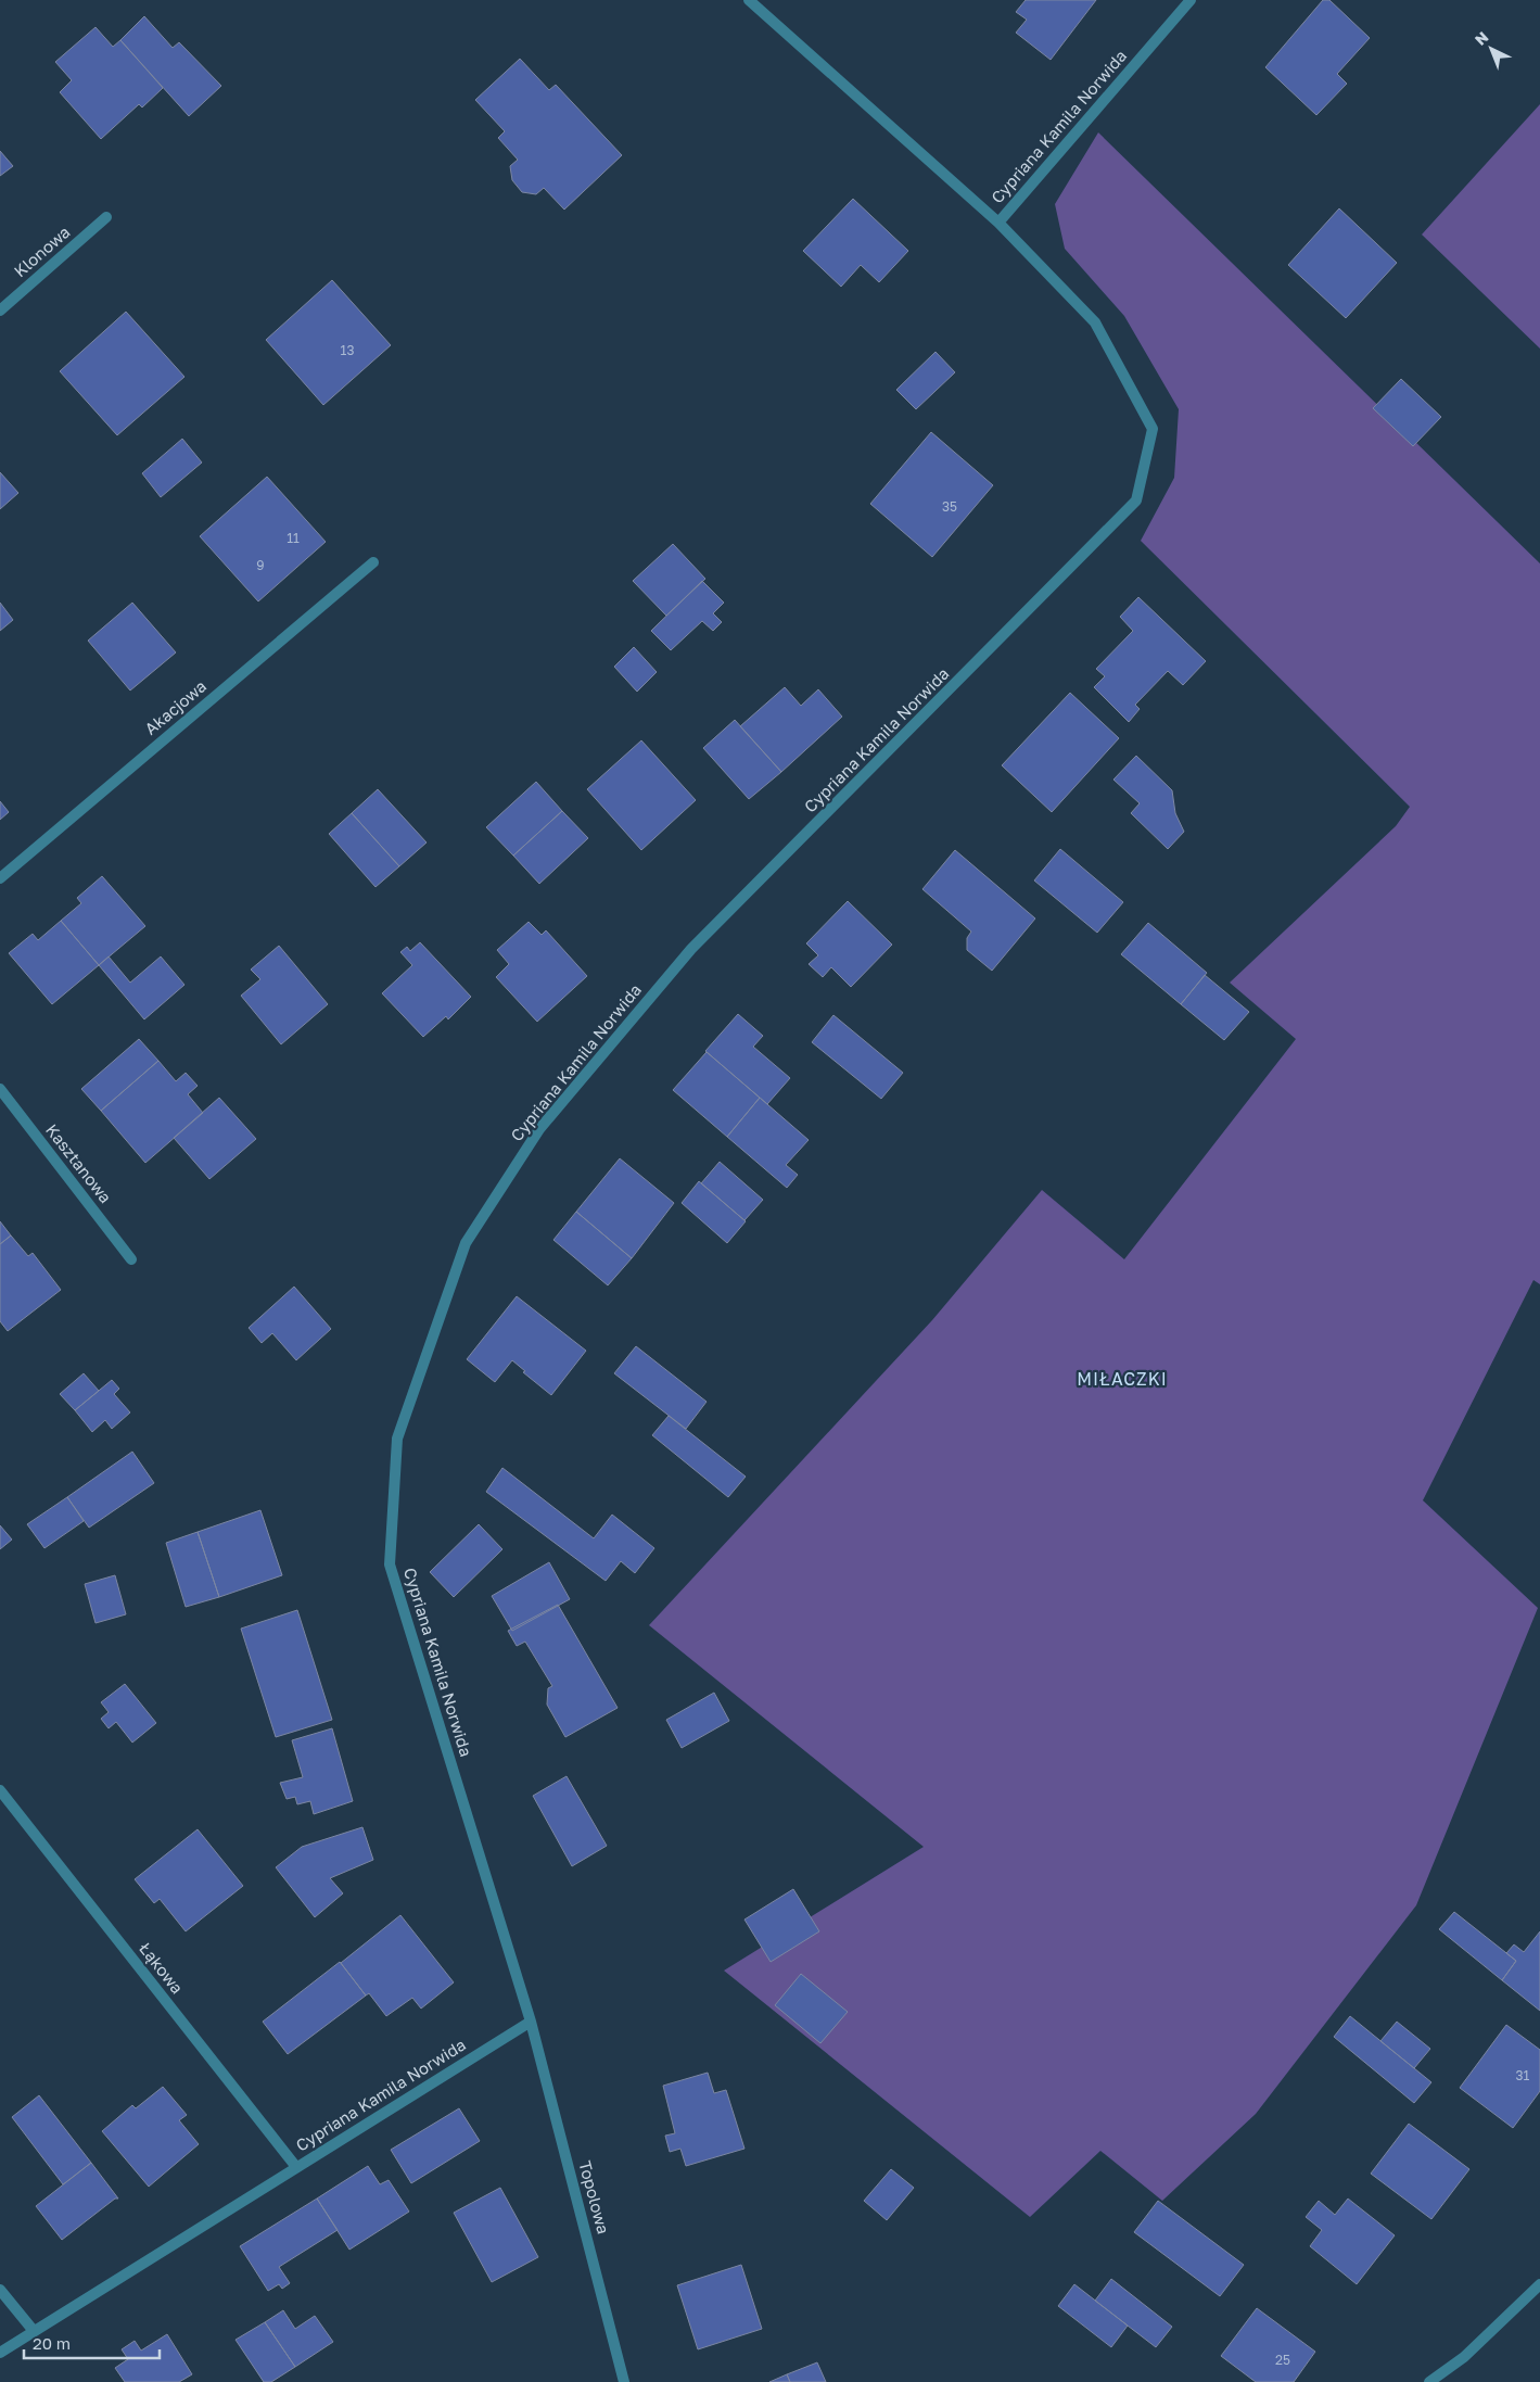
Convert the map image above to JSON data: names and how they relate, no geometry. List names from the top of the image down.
{
  "streets": {
    "street": [
      "Cypriana Kamila Norwida",
      "Klonowa",
      "Akacjowa",
      "Kasztanowa",
      "Łąkowa",
      "Topolowa"
    ]
  },
  "crossings": [
    ["Cypriana Kamila Norwida", "Łąkowa"],
    ["Cypriana Kamila Norwida", "Topolowa"]
  ],
  "districts": ["MIŁACZKI"],
  "house_numbers": [
    "13",
    "35",
    "11",
    "9",
    "31",
    "25"
  ],
  "scale_bar": "20 m",
  "north": "top left"
}
